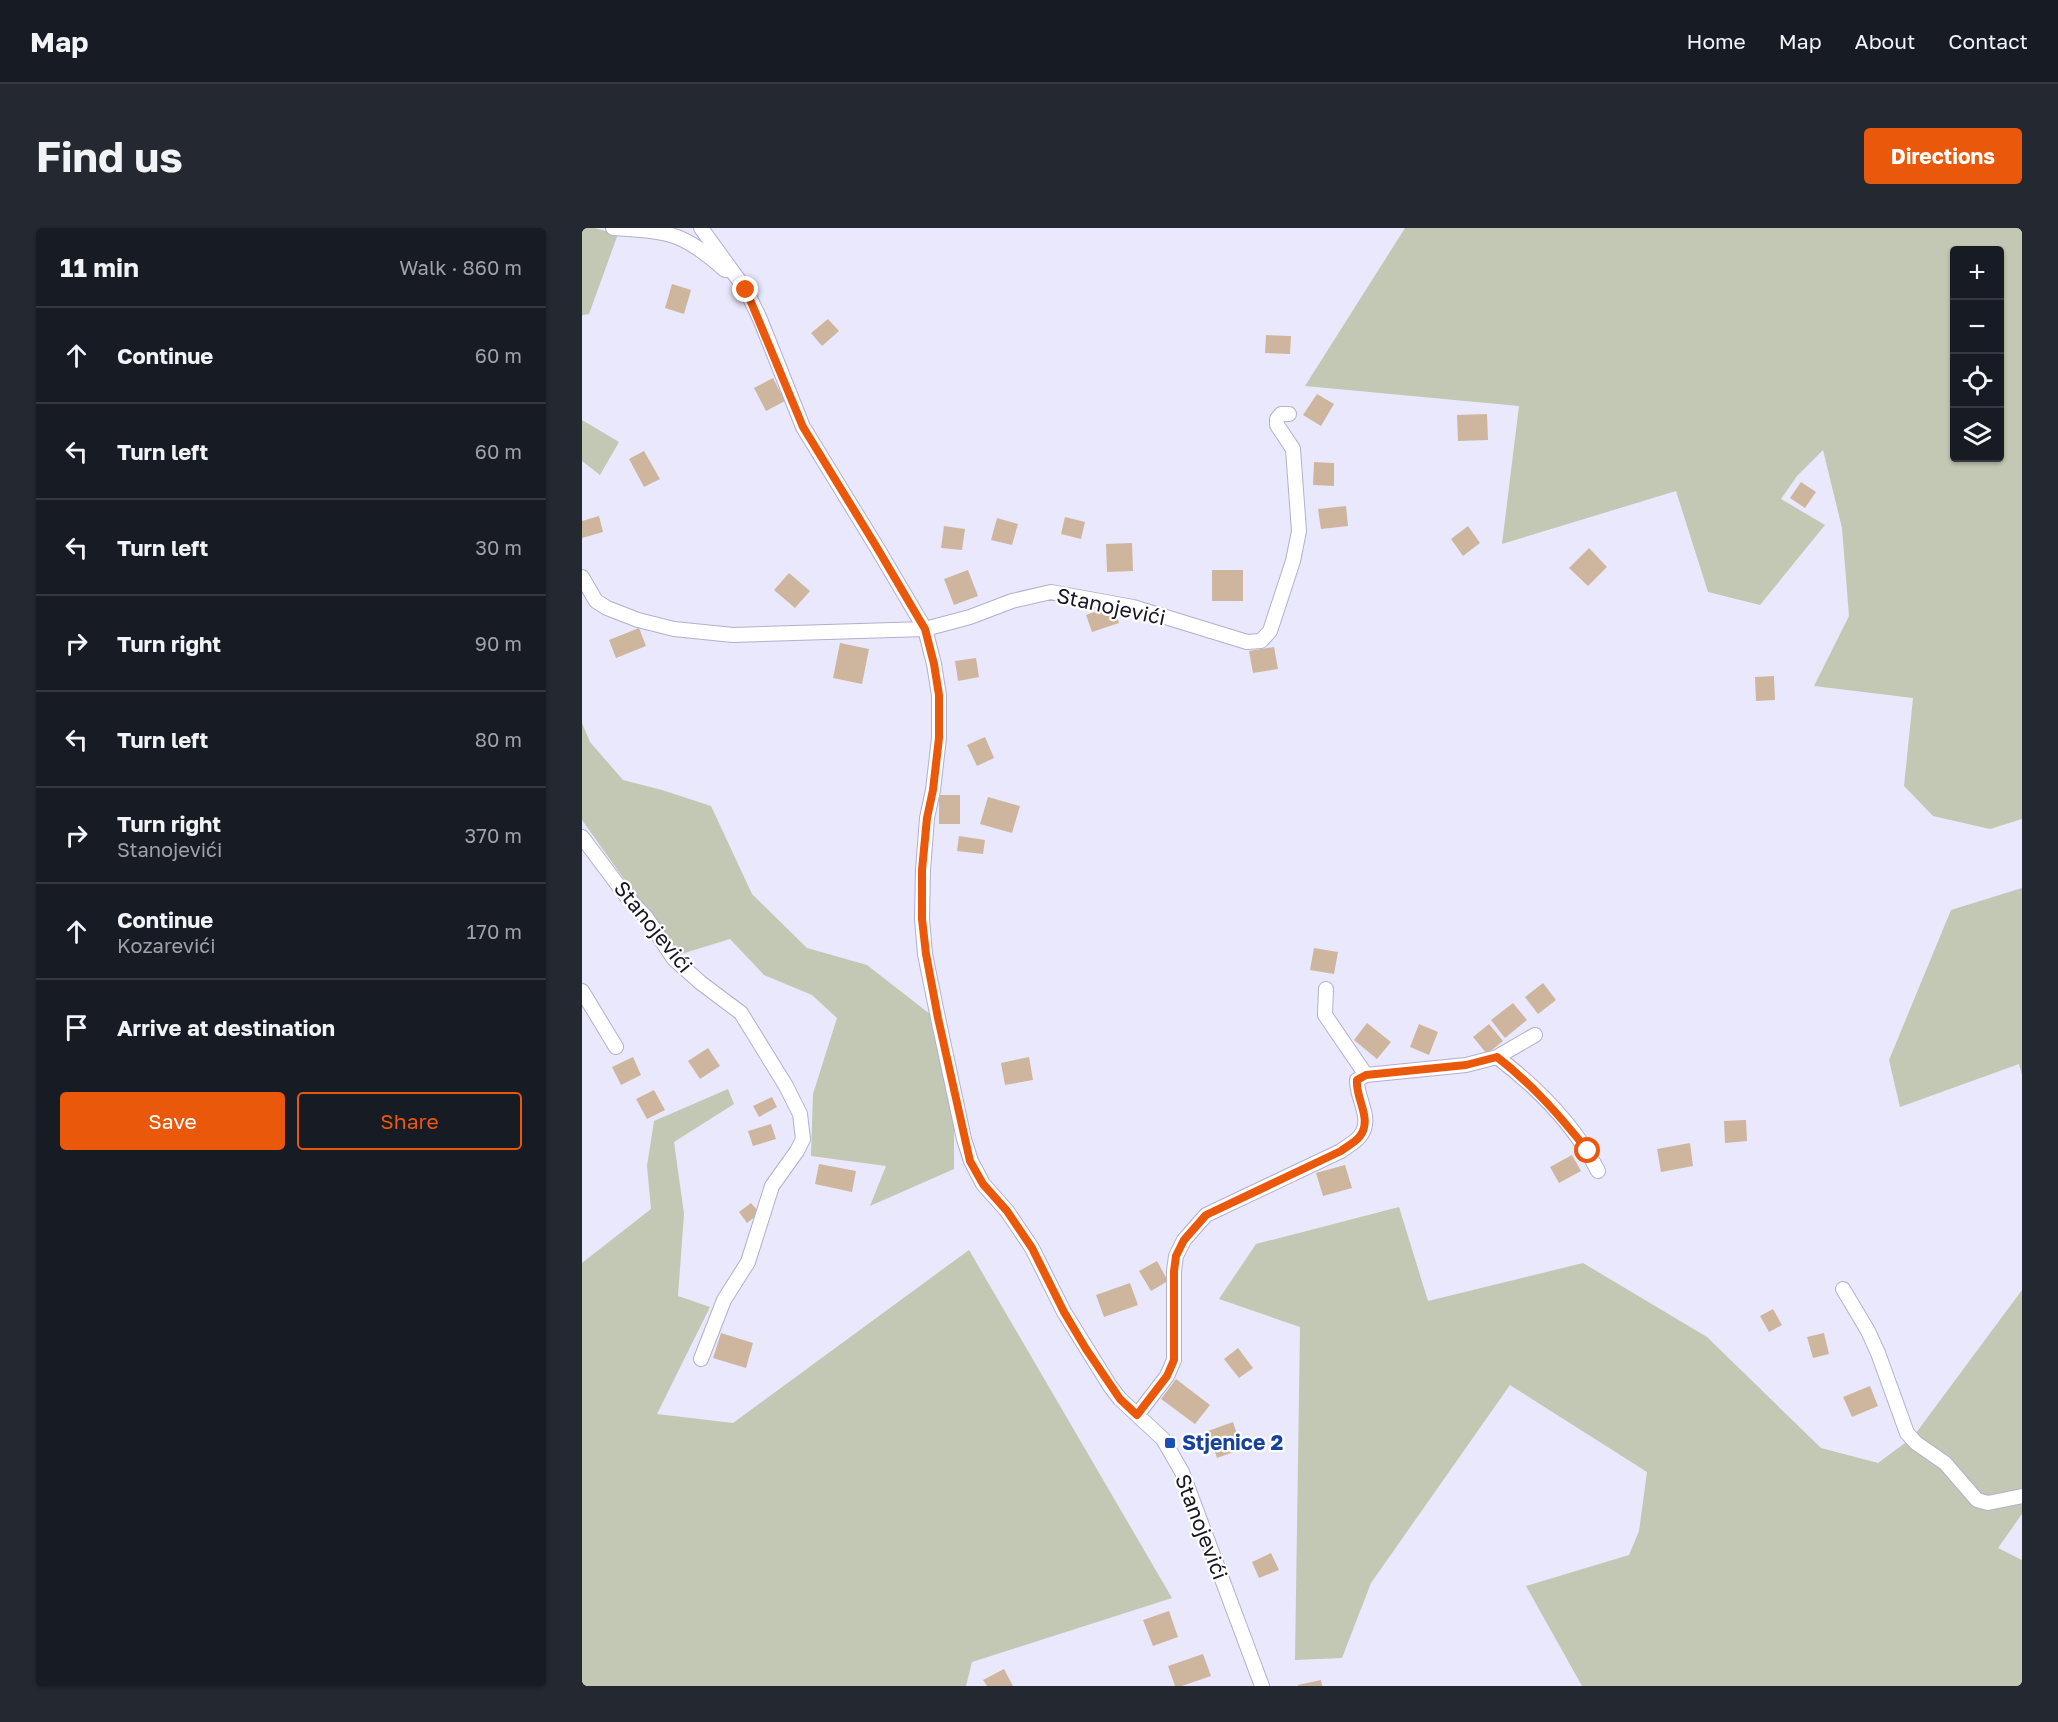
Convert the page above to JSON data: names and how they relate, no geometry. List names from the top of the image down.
{
  "streets": {
    "street": ["Stanojevići"]
  },
  "places": {
    "transit": ["Stjenice 2"]
  },
  "page": {
    "header": "Map",
    "nav": [
      "Home",
      "Map",
      "About",
      "Contact"
    ],
    "buttons": [
      "Directions",
      ["Save", "Share"]
    ],
    "title": "Find us",
    "heading": ["11 min", "Walk · 860 m"],
    "map_buttons": ["+", "−"],
    "list": [
      ["Continue", "60 m"],
      ["Turn left", "60 m"],
      ["Turn left", "30 m"],
      ["Turn right", "90 m"],
      ["Turn left", "80 m"],
      ["Turn right", "Stanojevići", "370 m"],
      ["Continue", "Kozarevići", "170 m"],
      "Arrive at destination"
    ]
  }
}
